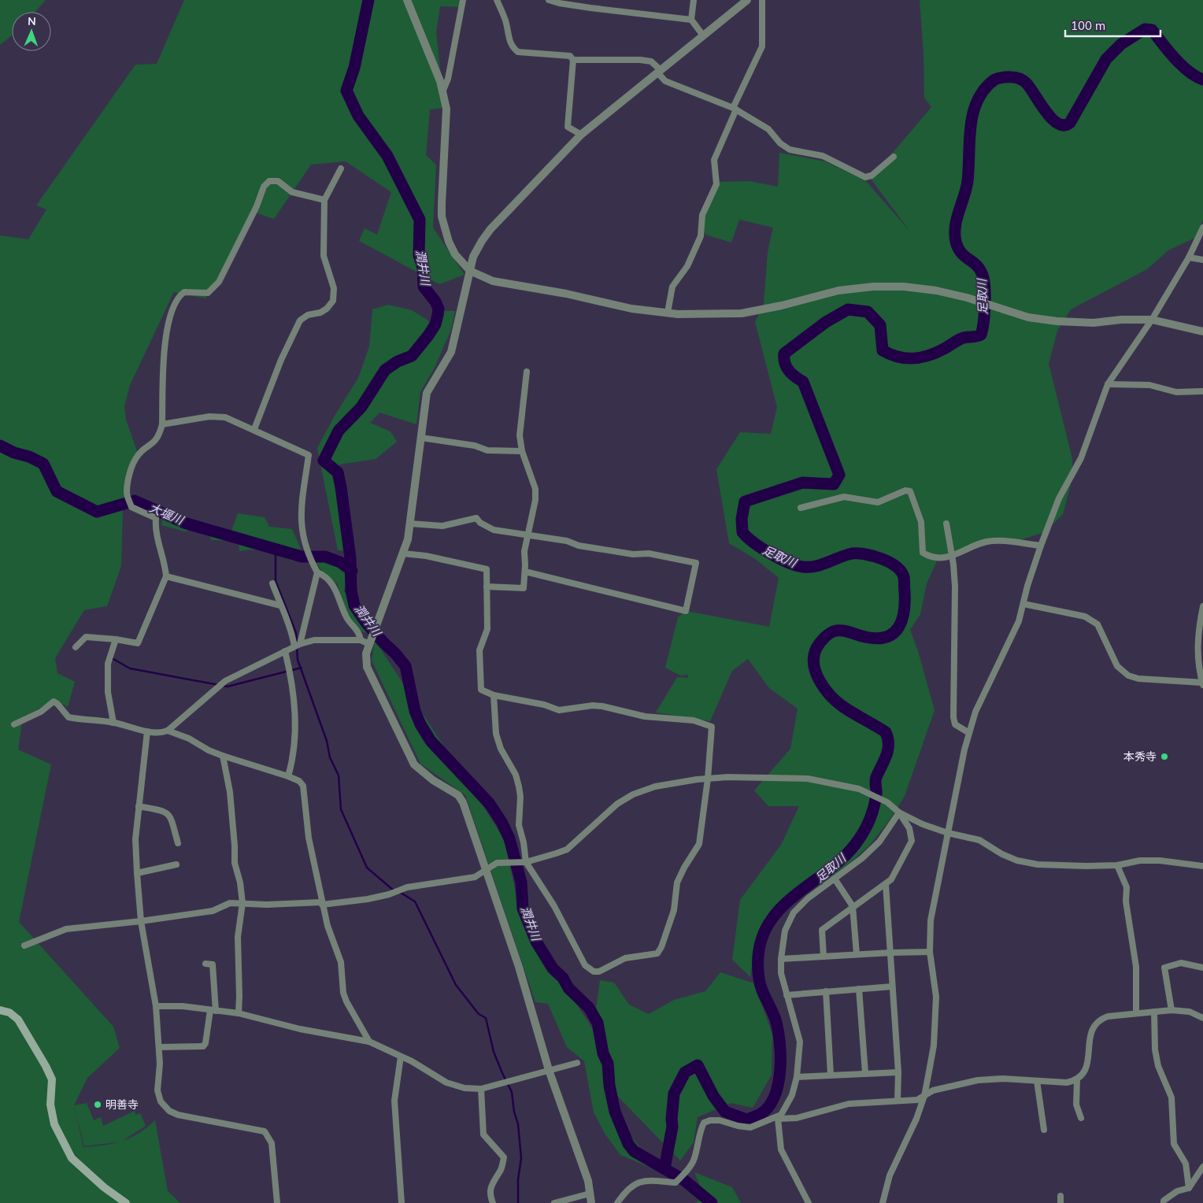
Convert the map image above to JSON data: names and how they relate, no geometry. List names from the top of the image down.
{
  "water": ["潤井川", "足取川", "大堰川"],
  "places": ["本秀寺", "明善寺"],
  "scale_bar": "100 m",
  "north": "top"
}
